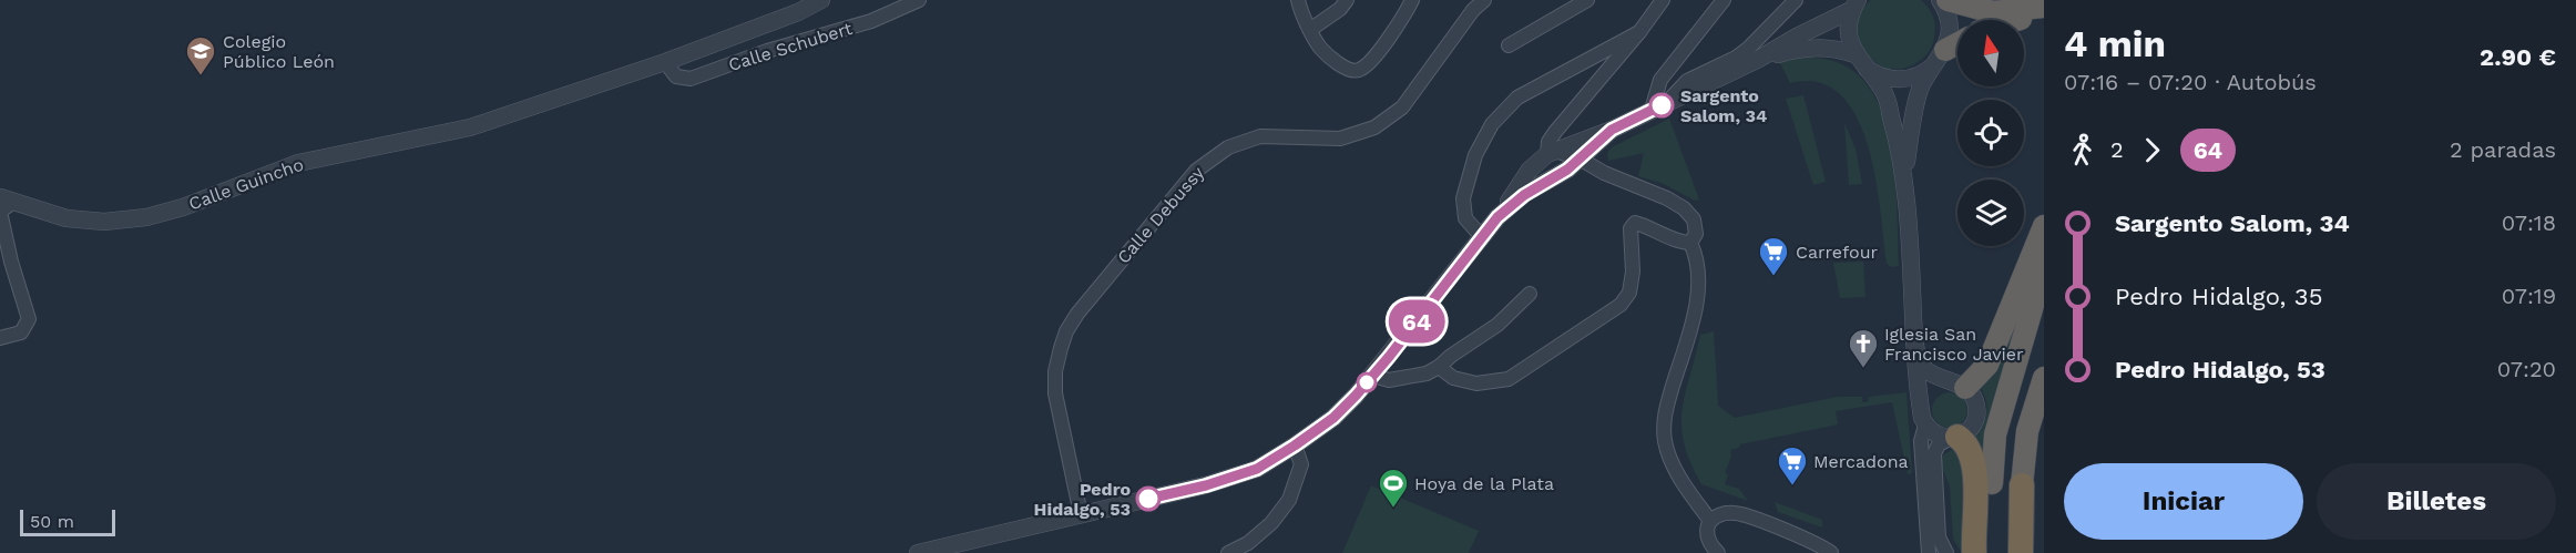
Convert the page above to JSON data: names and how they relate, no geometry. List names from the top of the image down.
{
  "streets": {
    "street": ["Calle Schubert", "Calle Guincho", "Calle Debussy"]
  },
  "crossings": [
    ["Calle Schubert", "Calle Guincho"]
  ],
  "places": {
    "school or university": ["Colegio Público León"],
    "other": ["Sargento Salom, 34", "Pedro Hidalgo, 53"],
    "supermarket": ["Carrefour", "Mercadona"],
    "church": ["Iglesia San Francisco Javier"],
    "sports": ["Hoya de la Plata"]
  },
  "lines": ["bus line 64"],
  "scale_bar": "50 m",
  "north": "top",
  "page": {
    "on_map": "64",
    "heading": ["4 min", "07:16 – 07:20 · Autobús", "2.90 €"],
    "legs": ["2", "64", "2 paradas"],
    "list": [
      {
        "name": "Sargento Salom, 34",
        "value": "07:18"
      },
      {
        "name": "Pedro Hidalgo, 35",
        "value": "07:19"
      },
      {
        "name": "Pedro Hidalgo, 53",
        "value": "07:20"
      }
    ],
    "buttons": ["Iniciar", "Billetes"],
    "scale": "50 m"
  }
}
